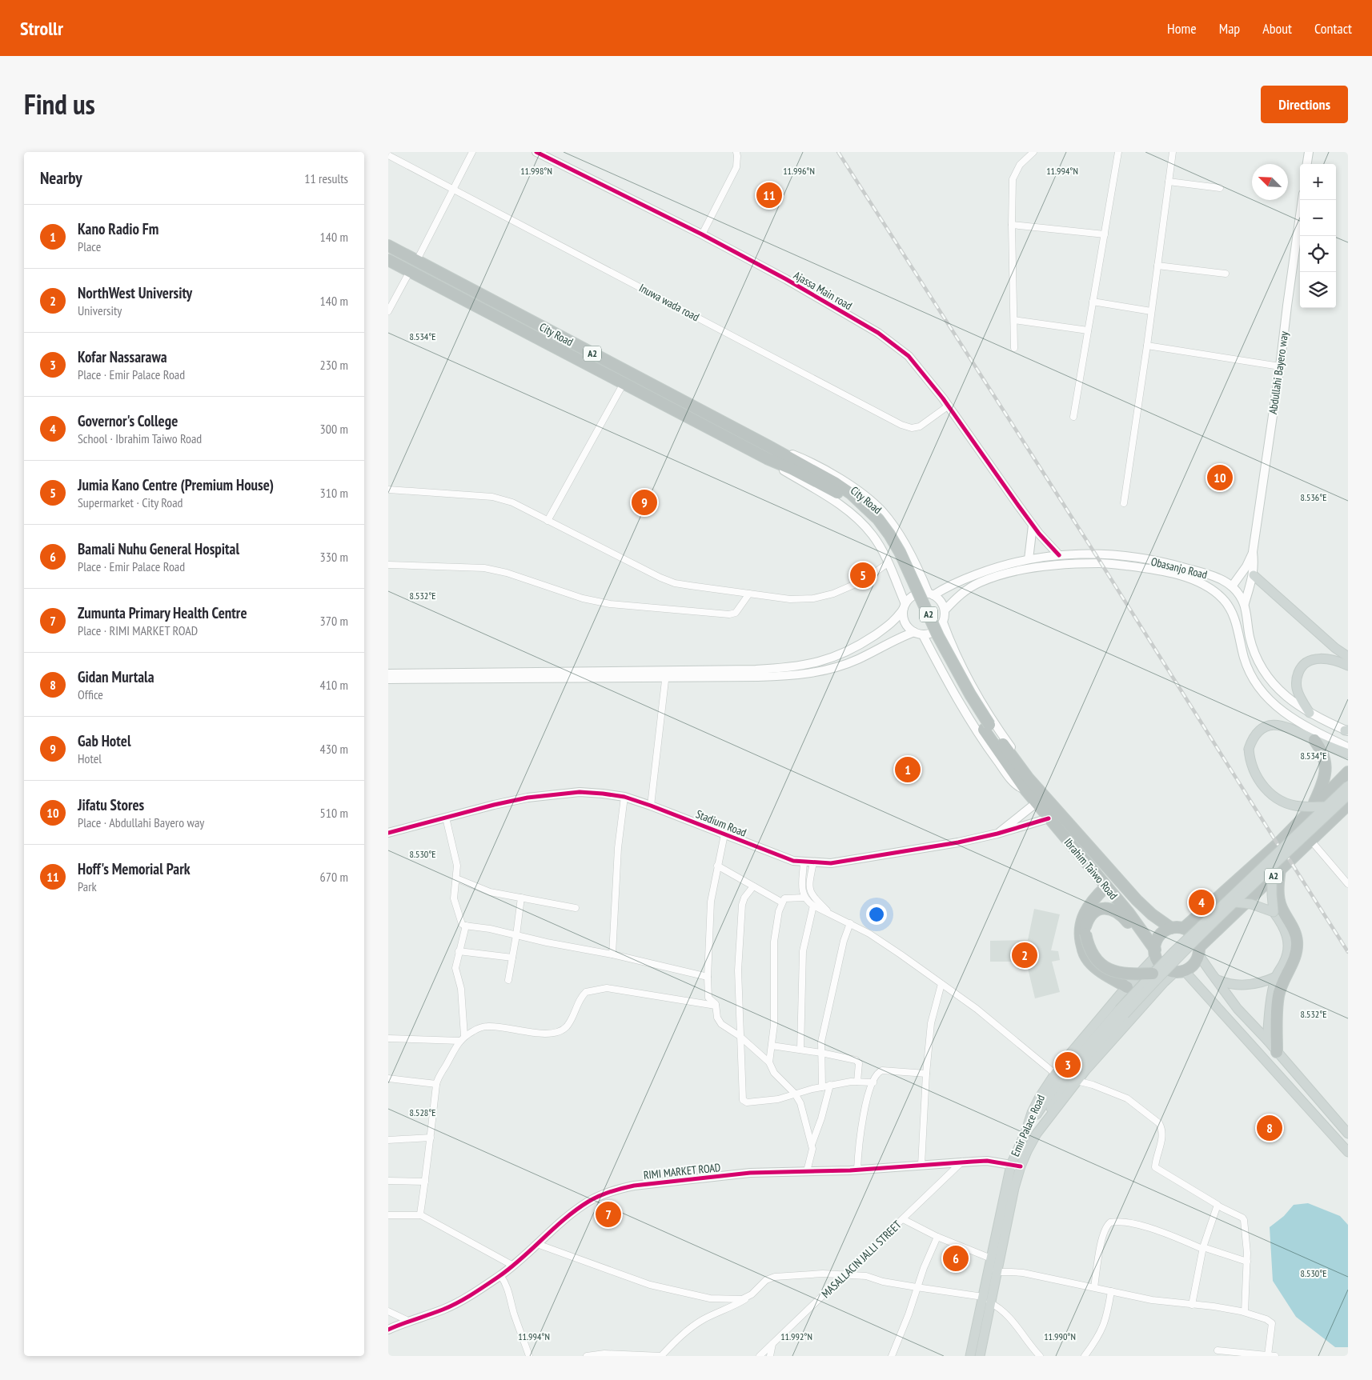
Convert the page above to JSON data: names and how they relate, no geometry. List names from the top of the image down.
{
  "streets": {
    "highway": ["City Road", "A2", "Ibrahim Taiwo Road"],
    "main road": [
      "Ajassa Main road",
      "Abdullahi Bayero way",
      "Obasanjo Road",
      "Stadium Road",
      "Emir Palace Road",
      "RIMI MARKET ROAD"
    ],
    "street": ["Inuwa wada road", "MASALLACIN JALLI STREET"]
  },
  "crossings": [
    ["Ajassa Main road", "Inuwa wada road"],
    ["Ajassa Main road", "Obasanjo Road"],
    ["City Road", "A2"],
    ["City Road", "Obasanjo Road"],
    ["City Road", "Ibrahim Taiwo Road"],
    ["A2", "Ibrahim Taiwo Road"],
    ["A2", "Emir Palace Road"],
    ["Obasanjo Road", "Ibrahim Taiwo Road"],
    ["Stadium Road", "Ibrahim Taiwo Road"],
    ["Ibrahim Taiwo Road", "Emir Palace Road"],
    ["Emir Palace Road", "RIMI MARKET ROAD"],
    ["RIMI MARKET ROAD", "MASALLACIN JALLI STREET"]
  ],
  "north": "top left",
  "page": {
    "header": "Strollr",
    "nav": [
      "Home",
      "Map",
      "About",
      "Contact"
    ],
    "title": "Find us",
    "buttons": "Directions",
    "heading": ["Nearby", "11 results"],
    "map_buttons": ["+", "−"],
    "pins": [
      "11",
      "10",
      "9",
      "5",
      "1",
      "4",
      "2",
      "3",
      "8",
      "7",
      "6"
    ],
    "list": [
      {
        "mark": "1",
        "name": "Kano Radio Fm",
        "note": "Place",
        "value": "140 m"
      },
      {
        "mark": "2",
        "name": "NorthWest University",
        "note": "University",
        "value": "140 m"
      },
      {
        "mark": "3",
        "name": "Kofar Nassarawa",
        "note": "Place · Emir Palace Road",
        "value": "230 m"
      },
      {
        "mark": "4",
        "name": "Governor's College",
        "note": "School · Ibrahim Taiwo Road",
        "value": "300 m"
      },
      {
        "mark": "5",
        "name": "Jumia Kano Centre (Premium House)",
        "note": "Supermarket · City Road",
        "value": "310 m"
      },
      {
        "mark": "6",
        "name": "Bamali Nuhu General Hospital",
        "note": "Place · Emir Palace Road",
        "value": "330 m"
      },
      {
        "mark": "7",
        "name": "Zumunta Primary Health Centre",
        "note": "Place · RIMI MARKET ROAD",
        "value": "370 m"
      },
      {
        "mark": "8",
        "name": "Gidan Murtala",
        "note": "Office",
        "value": "410 m"
      },
      {
        "mark": "9",
        "name": "Gab Hotel",
        "note": "Hotel",
        "value": "430 m"
      },
      {
        "mark": "10",
        "name": "Jifatu Stores",
        "note": "Place · Abdullahi Bayero way",
        "value": "510 m"
      },
      {
        "mark": "11",
        "name": "Hoff's Memorial Park",
        "note": "Park",
        "value": "670 m"
      }
    ]
  },
  "coordinates": [
    "11.998°N",
    "11.996°N",
    "11.994°N",
    "8.534°E",
    "8.536°E",
    "8.532°E",
    "8.530°E",
    "8.528°E",
    "11.992°N",
    "11.990°N"
  ]
}
